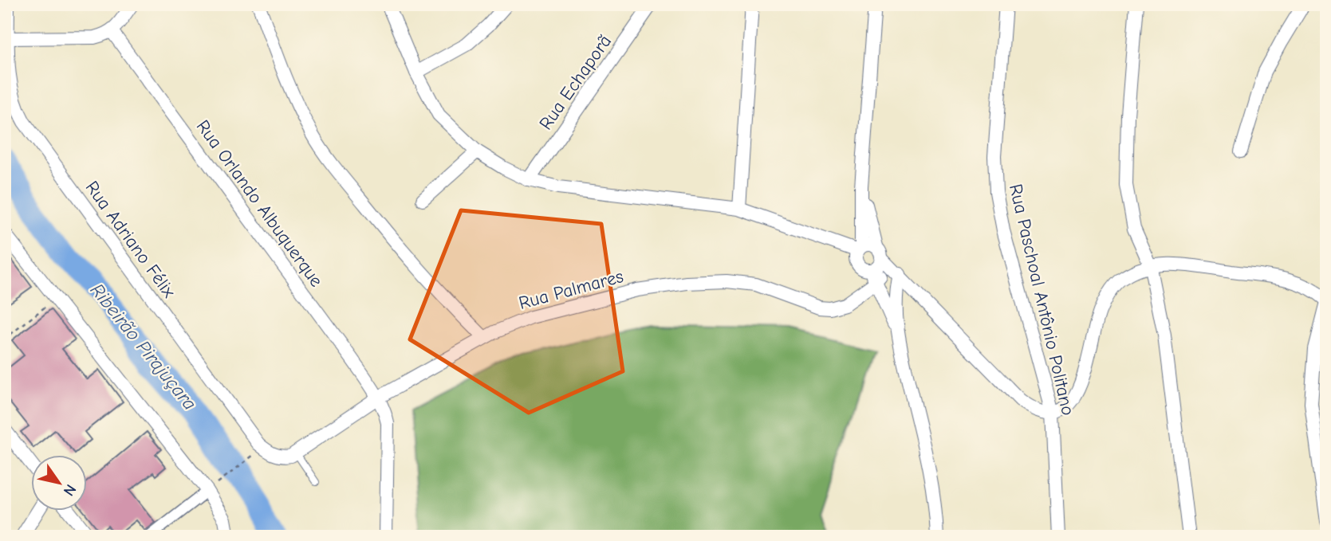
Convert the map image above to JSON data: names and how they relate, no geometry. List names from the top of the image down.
{
  "streets": {
    "street": [
      "Rua Echaporã",
      "Rua Orlando Albuquerque",
      "Rua Adriano Félix",
      "Rua Palmares",
      "Rua Paschoal Antônio Politano"
    ]
  },
  "crossings": [
    ["Rua Orlando Albuquerque", "Rua Palmares"],
    ["Rua Adriano Félix", "Rua Palmares"]
  ],
  "water": ["Ribeirão Pirajuçara"],
  "north": "bottom right"
}
